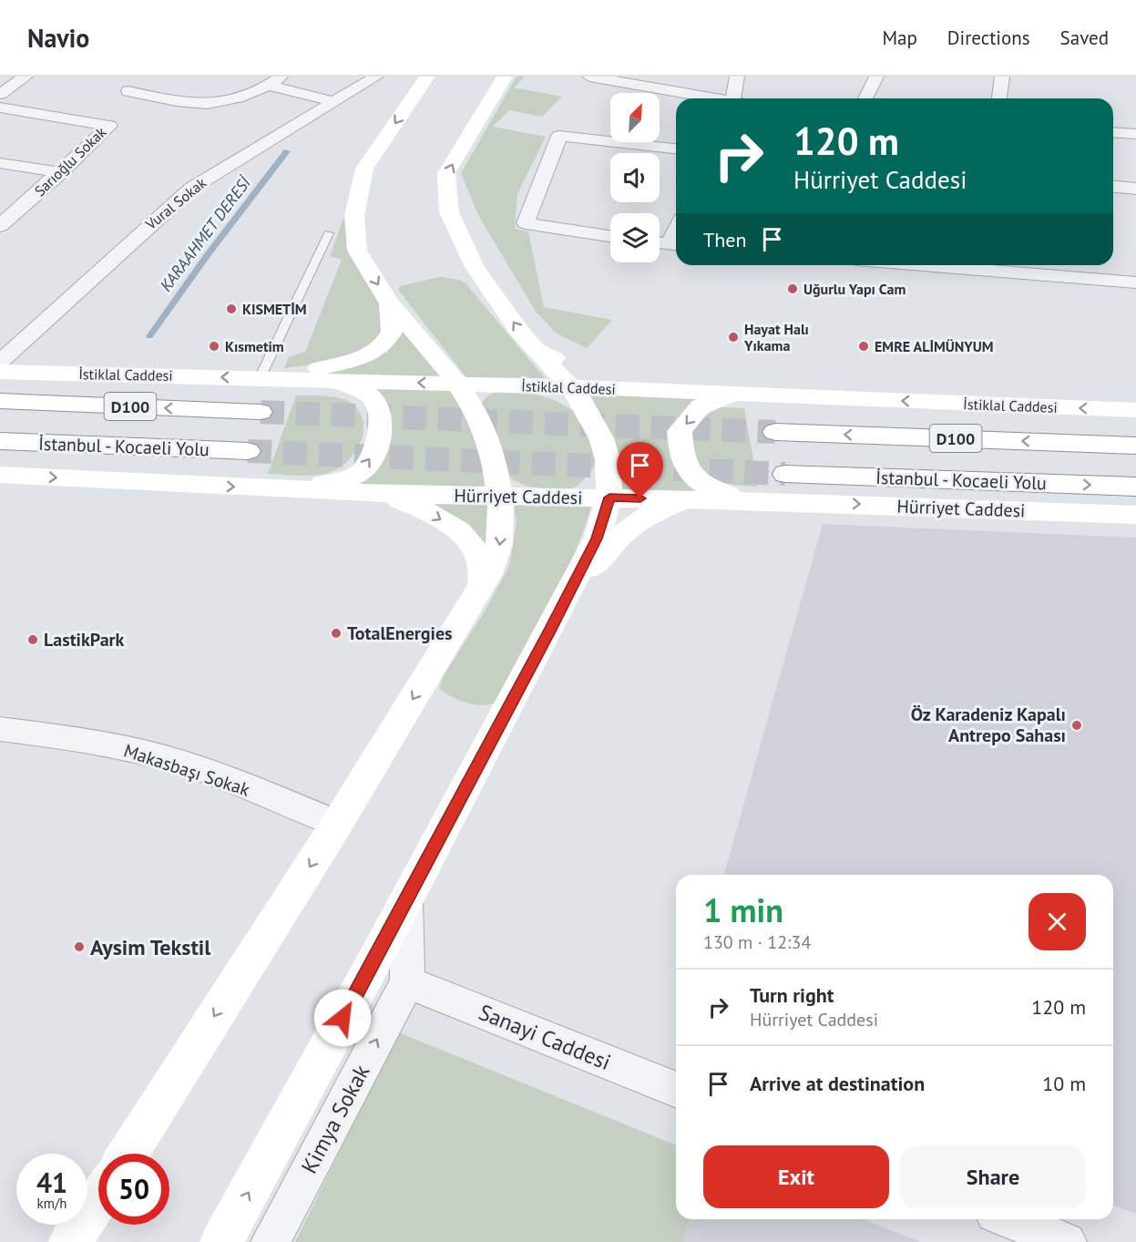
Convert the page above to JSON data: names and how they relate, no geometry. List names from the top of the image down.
{
  "streets": {
    "main road": [
      "İstiklal Caddesi",
      "D100",
      "İstanbul - Kocaeli Yolu",
      "Hürriyet Caddesi"
    ],
    "street": [
      "Sarıoğlu Sokak",
      "Vural Sokak",
      "Makasbaşı Sokak",
      "Sanayi Caddesi",
      "Kimya Sokak"
    ]
  },
  "crossings": [
    ["Sanayi Caddesi", "Kimya Sokak"]
  ],
  "one_way": ["Kimya Sokak"],
  "water": ["KARAAHMET DERESİ"],
  "places": [
    "Uğurlu Yapı Cam",
    "KISMETİM",
    "Hayat Halı Yıkama",
    "Kısmetim",
    "EMRE ALİMÜNYUM",
    "TotalEnergies",
    "LastikPark",
    "Öz Karadeniz Kapalı Antrepo Sahası",
    "Aysim Tekstil"
  ],
  "north": "top right",
  "page": {
    "header": "Navio",
    "nav": ["Map", "Directions", "Saved"],
    "turn": ["120 m", "Hürriyet Caddesi"],
    "then": "Then",
    "heading": ["1 min", "130 m · 12:34"],
    "list": [
      {
        "name": "Turn right",
        "note": "Hürriyet Caddesi",
        "value": "120 m"
      },
      {
        "name": "Arrive at destination",
        "value": "10 m"
      }
    ],
    "buttons": ["Exit", "Share"],
    "speed": "41 km/h",
    "limit": "50"
  }
}
